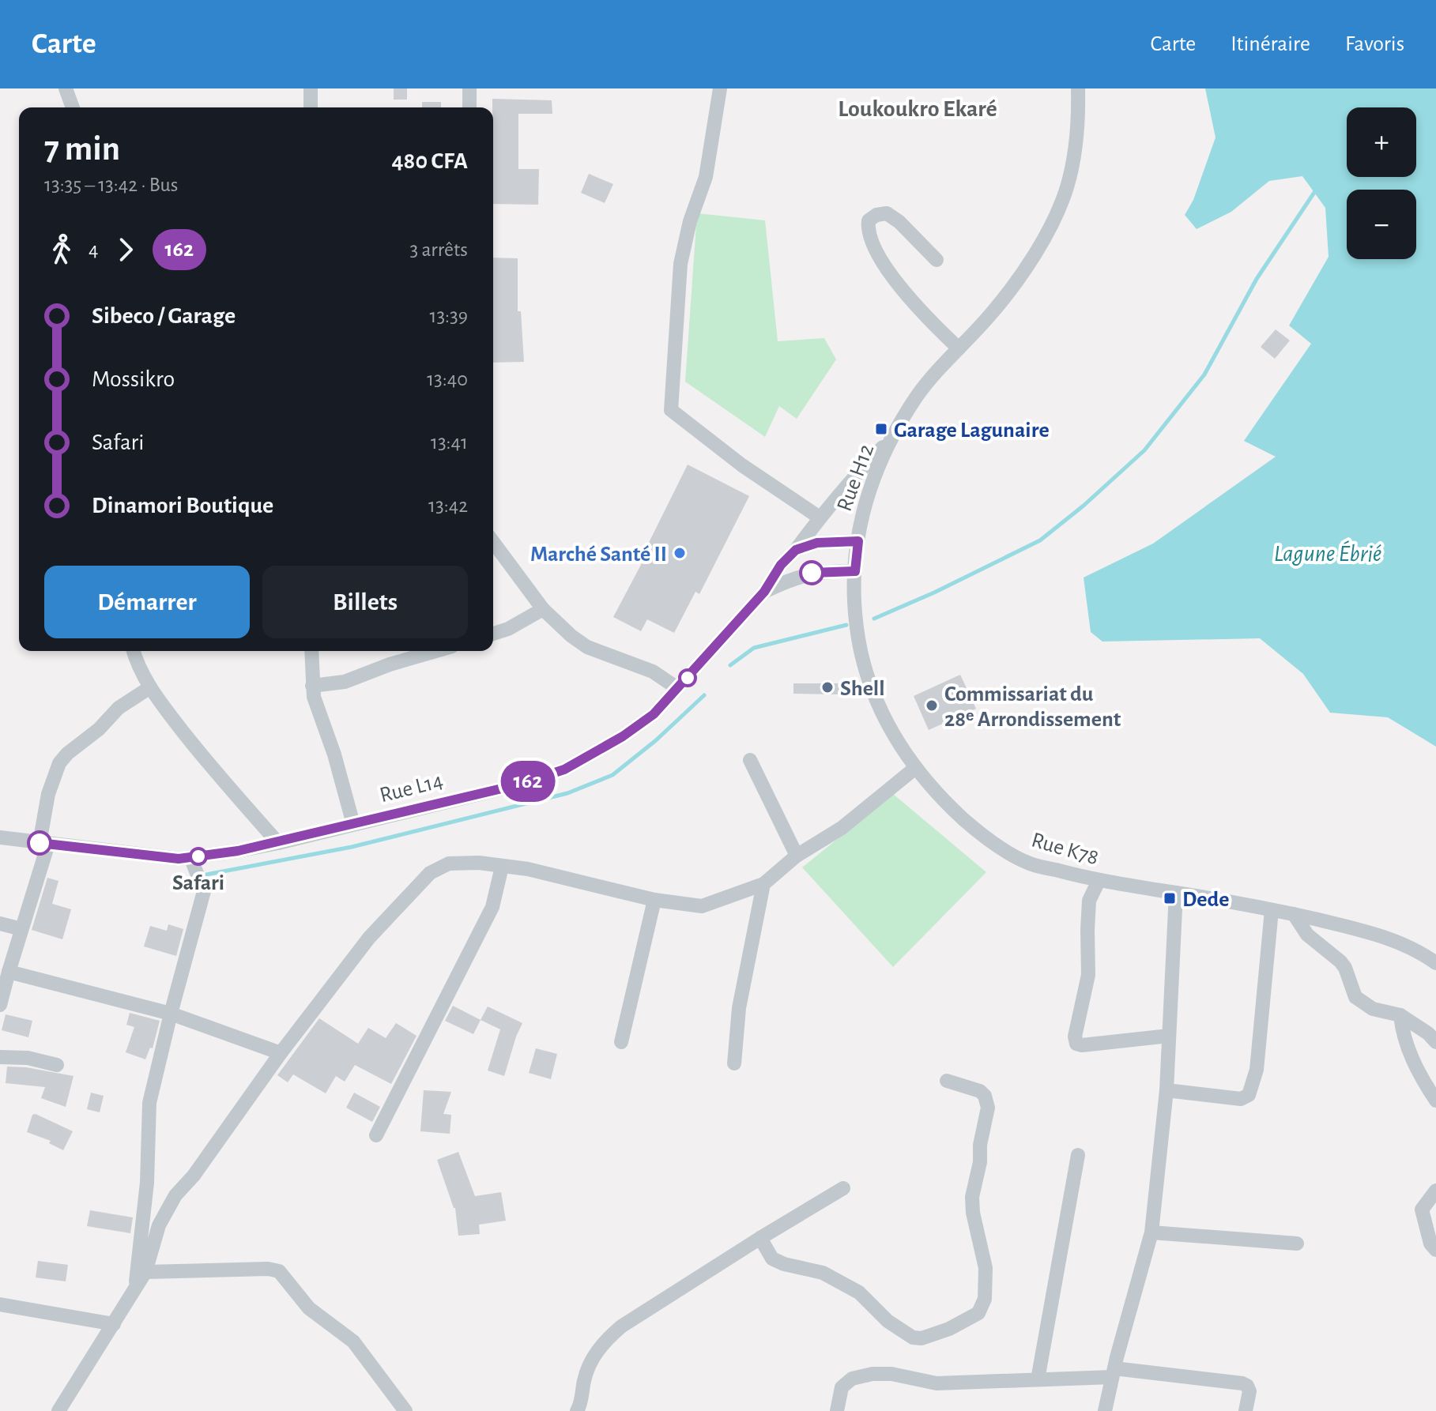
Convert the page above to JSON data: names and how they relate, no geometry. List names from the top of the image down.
{
  "streets": {
    "street": ["Rue H12", "Rue L14", "Rue K78"]
  },
  "crossings": [
    ["Rue H12", "Rue L14"],
    ["Rue H12", "Rue K78"],
    ["Rue L14", "Rue K78"]
  ],
  "districts": ["Loukoukro Ekaré"],
  "water": ["Lagune Ébrié"],
  "places": {
    "transit": ["Garage Lagunaire", "Dede"],
    "other": [
      "Marché Santé II",
      "Shell",
      "Commissariat du 28ᵉ Arrondissement",
      "Safari"
    ]
  },
  "lines": ["bus line 162"],
  "page": {
    "header": "Carte",
    "nav": ["Carte", "Itinéraire", "Favoris"],
    "on_map": "162",
    "map_buttons": ["+", "−"],
    "heading": ["7 min", "13:35 – 13:42 · Bus", "480 CFA"],
    "legs": ["4", "162", "3 arrêts"],
    "list": [
      {
        "name": "Sibeco / Garage",
        "value": "13:39"
      },
      {
        "name": "Mossikro",
        "value": "13:40"
      },
      {
        "name": "Safari",
        "value": "13:41"
      },
      {
        "name": "Dinamori Boutique",
        "value": "13:42"
      }
    ],
    "buttons": ["Démarrer", "Billets"]
  }
}
